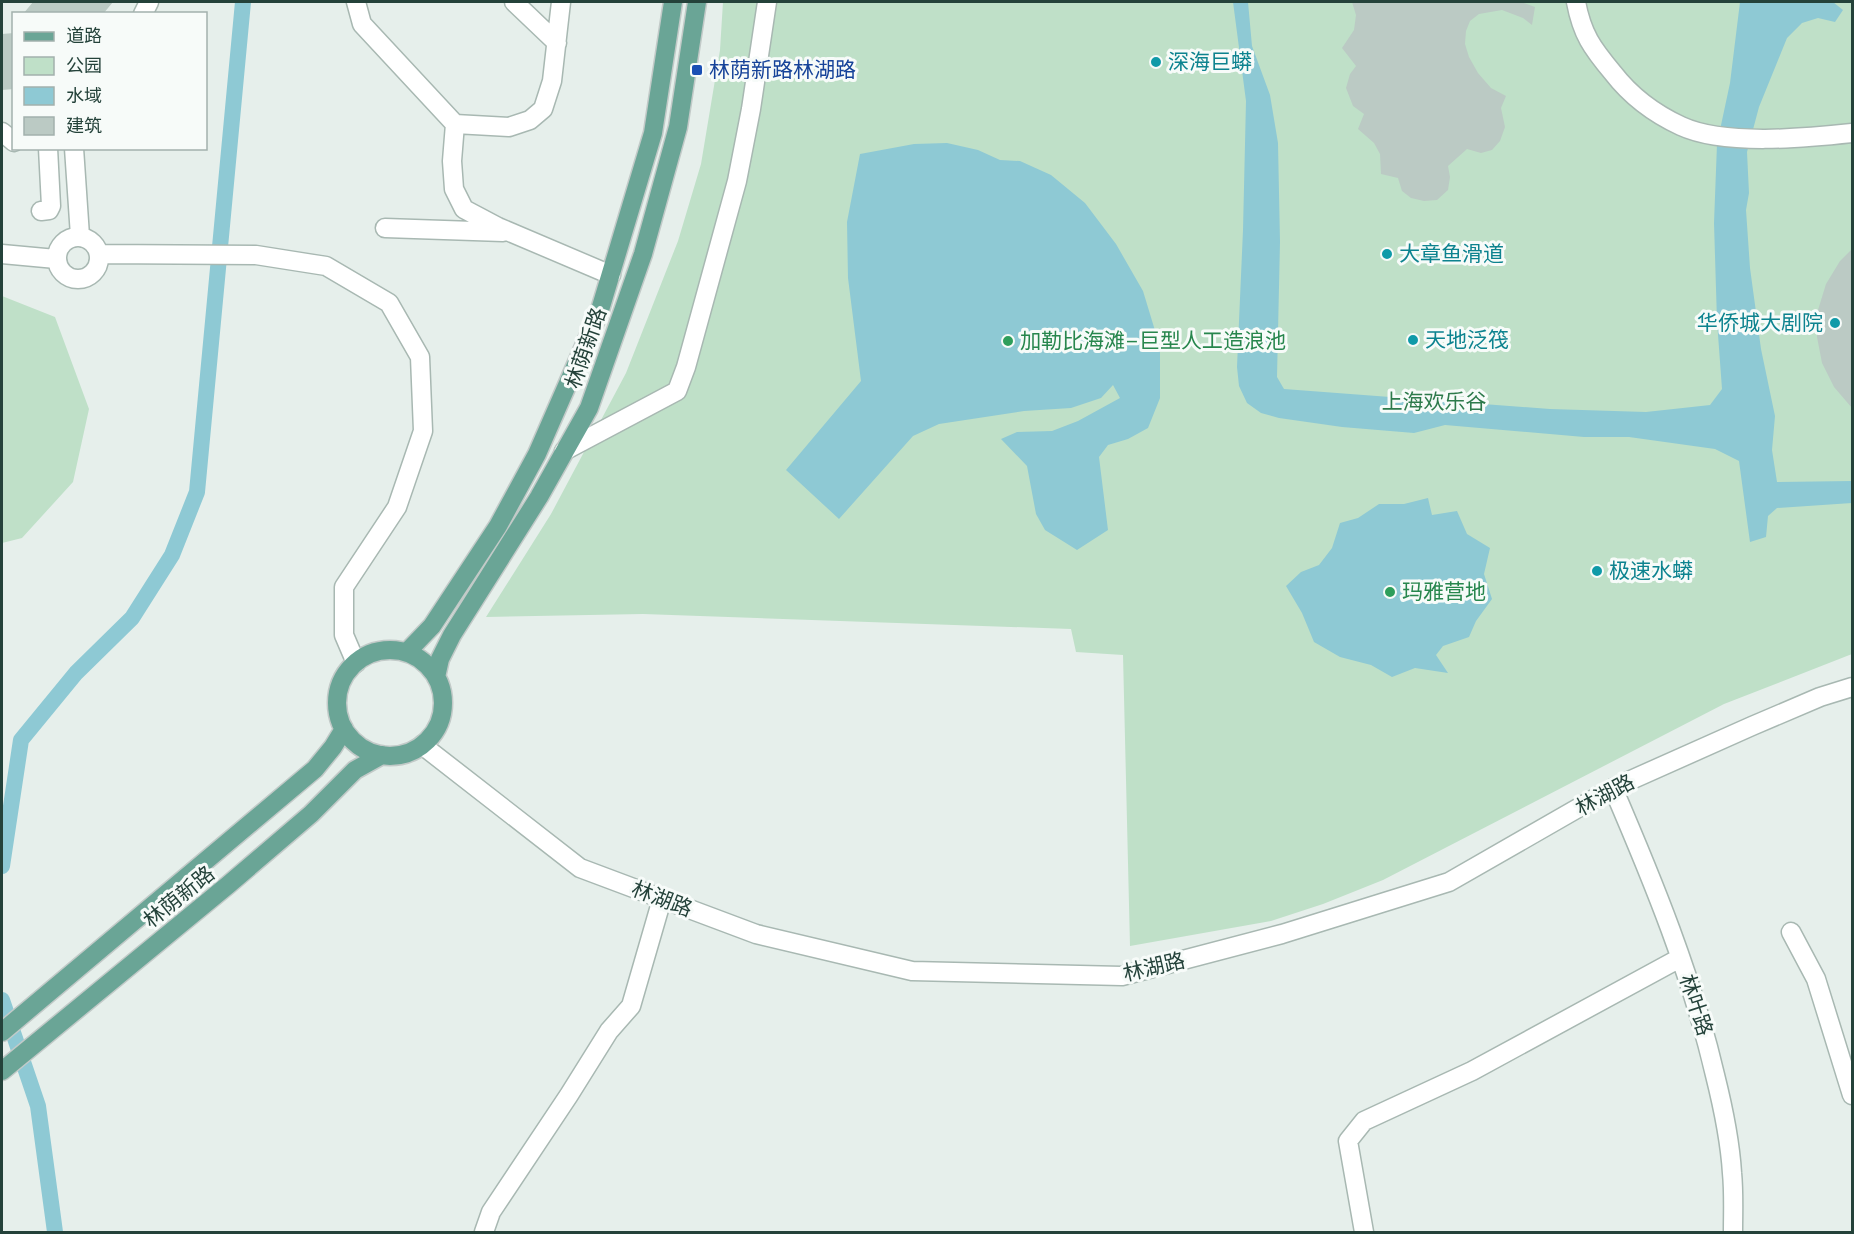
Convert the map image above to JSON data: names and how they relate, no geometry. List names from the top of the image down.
{
  "streets": {
    "main road": ["林荫新路"],
    "street": ["林湖路", "林叶路"]
  },
  "crossings": [
    ["林荫新路", "林湖路"],
    ["林湖路", "林叶路"]
  ],
  "parks": ["上海欢乐谷"],
  "places": {
    "other": [
      "深海巨蟒",
      "大章鱼滑道",
      "华侨城大剧院",
      "天地泛筏",
      "加勒比海滩—巨型人工造浪池",
      "极速水蟒",
      "玛雅营地"
    ],
    "transit": ["林荫新路林湖路"]
  },
  "legend": [
    "道路",
    "公园",
    "水域",
    "建筑"
  ]
}
